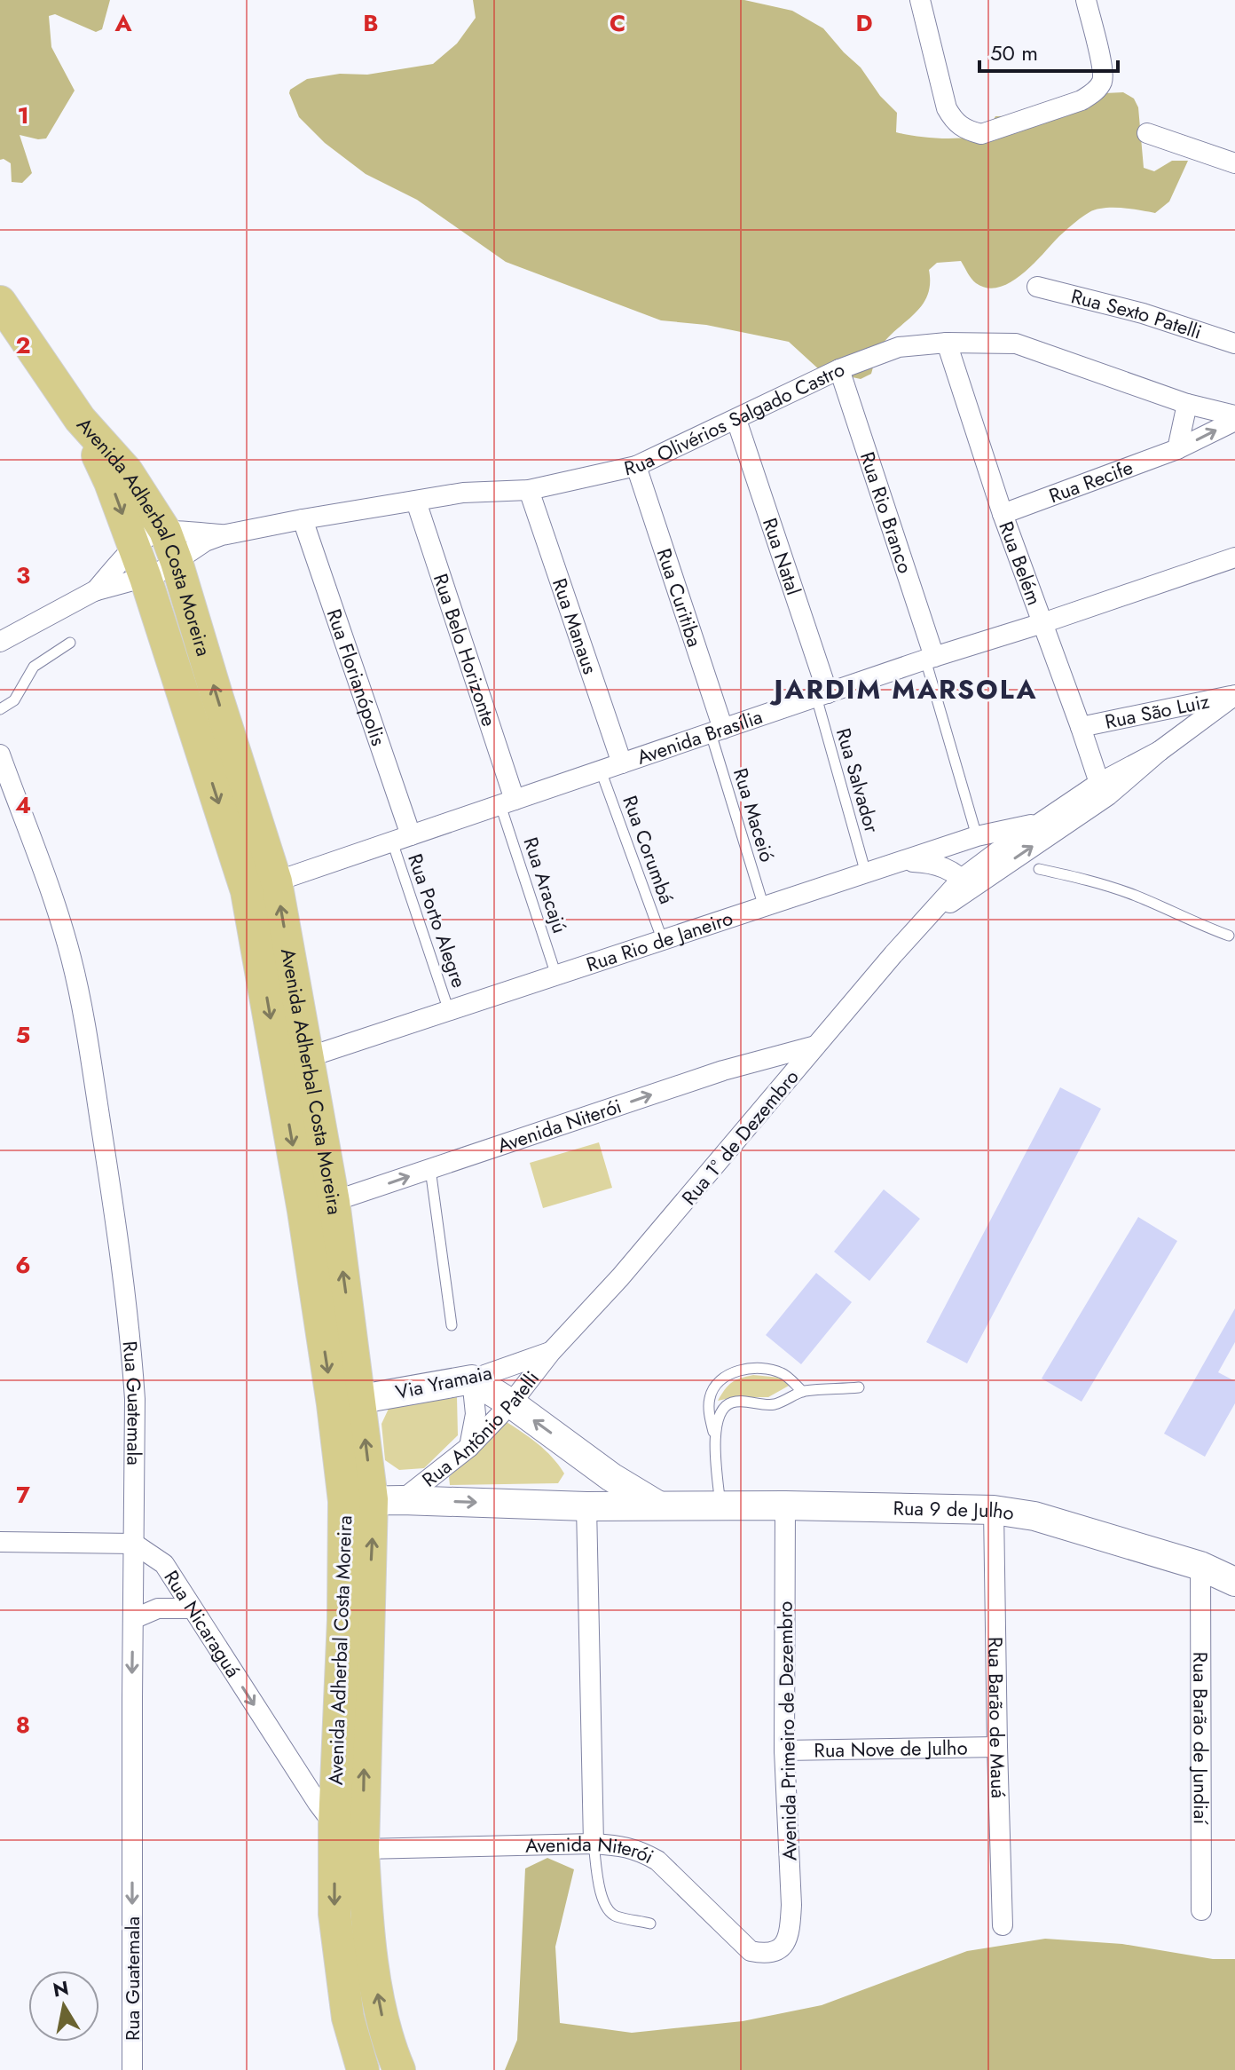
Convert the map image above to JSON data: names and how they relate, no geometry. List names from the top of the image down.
{
  "streets": {
    "main road": ["Avenida Adherbal Costa Moreira", "Via Yramaia", "Rua 9 de Julho"],
    "street": [
      "Rua Sexto Patelli",
      "Rua Olivérios Salgado Castro",
      "Rua Recife",
      "Rua Rio Branco",
      "Rua Natal",
      "Rua Belém",
      "Rua Curitiba",
      "Rua Manaus",
      "Rua Belo Horizonte",
      "Rua Florianópolis",
      "Rua São Luiz",
      "Avenida Brasília",
      "Rua Rio de Janeiro",
      "Avenida Niterói",
      "Rua 1º de Dezembro",
      "Rua Guatemala",
      "Rua Antônio Patelli",
      "Rua Nicaraguá",
      "Rua Barão de Mauá",
      "Avenida Primeiro de Dezembro",
      "Rua Barão de Jundiaí",
      "Rua Nove de Julho"
    ],
    "lane": [
      "Rua Salvador",
      "Rua Maceió",
      "Rua Corumbá",
      "Rua Aracajú",
      "Rua Porto Alegre"
    ]
  },
  "crossings": [
    ["Rua Olivérios Salgado Castro", "Rua Rio Branco"],
    ["Rua Olivérios Salgado Castro", "Rua Natal"],
    ["Rua Olivérios Salgado Castro", "Rua Belém"],
    ["Rua Olivérios Salgado Castro", "Rua Curitiba"],
    ["Rua Olivérios Salgado Castro", "Rua Manaus"],
    ["Rua Olivérios Salgado Castro", "Rua Belo Horizonte"],
    ["Rua Olivérios Salgado Castro", "Rua Florianópolis"],
    ["Rua Recife", "Rua Belém"],
    ["Rua Rio Branco", "Avenida Brasília"],
    ["Avenida Adherbal Costa Moreira", "Avenida Brasília"],
    ["Avenida Adherbal Costa Moreira", "Rua Rio de Janeiro"],
    ["Avenida Adherbal Costa Moreira", "Avenida Niterói"],
    ["Avenida Adherbal Costa Moreira", "Via Yramaia"],
    ["Avenida Adherbal Costa Moreira", "Rua Antônio Patelli"],
    ["Avenida Adherbal Costa Moreira", "Rua 9 de Julho"],
    ["Avenida Adherbal Costa Moreira", "Rua Nicaraguá"],
    ["Rua Natal", "Avenida Brasília"],
    ["Rua Natal", "Rua Salvador"],
    ["Rua Belém", "Rua São Luiz"],
    ["Rua Belém", "Avenida Brasília"],
    ["Rua Belém", "Rua 1º de Dezembro"],
    ["Rua Curitiba", "Avenida Brasília"],
    ["Rua Curitiba", "Rua Maceió"],
    ["Rua Manaus", "Avenida Brasília"],
    ["Rua Belo Horizonte", "Avenida Brasília"],
    ["Rua Belo Horizonte", "Rua Aracajú"],
    ["Rua Florianópolis", "Avenida Brasília"],
    ["Rua Florianópolis", "Rua Porto Alegre"],
    ["Rua São Luiz", "Rua 1º de Dezembro"],
    ["Avenida Brasília", "Rua Salvador"],
    ["Avenida Brasília", "Rua Maceió"],
    ["Avenida Brasília", "Rua Corumbá"],
    ["Avenida Brasília", "Rua Aracajú"],
    ["Avenida Brasília", "Rua Porto Alegre"],
    ["Rua Salvador", "Rua Rio de Janeiro"],
    ["Rua Maceió", "Rua Rio de Janeiro"],
    ["Rua Corumbá", "Rua Rio de Janeiro"],
    ["Rua Aracajú", "Rua Rio de Janeiro"],
    ["Rua Porto Alegre", "Rua Rio de Janeiro"],
    ["Rua Rio de Janeiro", "Rua 1º de Dezembro"],
    ["Avenida Niterói", "Rua 1º de Dezembro"],
    ["Avenida Niterói", "Avenida Primeiro de Dezembro"],
    ["Rua 1º de Dezembro", "Via Yramaia"],
    ["Rua 1º de Dezembro", "Rua Antônio Patelli"],
    ["Via Yramaia", "Rua Antônio Patelli"],
    ["Rua Guatemala", "Rua Nicaraguá"],
    ["Rua Antônio Patelli", "Rua 9 de Julho"],
    ["Rua 9 de Julho", "Rua Barão de Mauá"],
    ["Rua 9 de Julho", "Avenida Primeiro de Dezembro"],
    ["Rua 9 de Julho", "Rua Barão de Jundiaí"],
    ["Rua Barão de Mauá", "Rua Nove de Julho"],
    ["Avenida Primeiro de Dezembro", "Rua Nove de Julho"]
  ],
  "one_way": ["Avenida Niterói", "Rua Nicaraguá"],
  "districts": ["JARDIM MARSOLA"],
  "scale_bar": "50 m",
  "north": "top",
  "grid": {
    "columns": [
      "A",
      "B",
      "C",
      "D"
    ],
    "rows": [
      "1",
      "2",
      "3",
      "4",
      "5",
      "6",
      "7",
      "8"
    ]
  }
}
